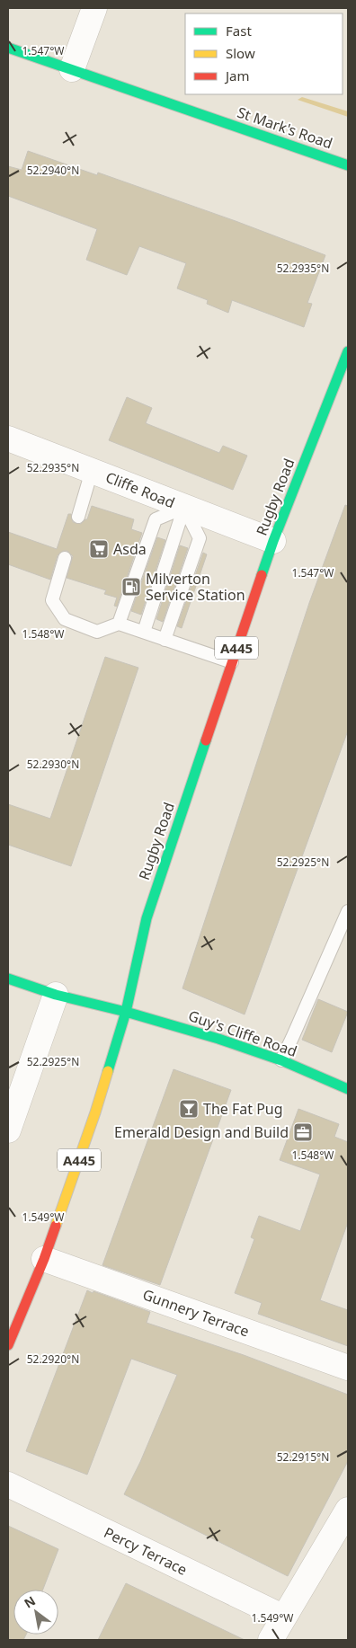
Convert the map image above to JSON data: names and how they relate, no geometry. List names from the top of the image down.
{
  "streets": {
    "main road": [
      "St Mark's Road",
      "Rugby Road",
      "A445",
      "Guy's Cliffe Road"
    ],
    "street": ["Cliffe Road", "Gunnery Terrace", "Percy Terrace"]
  },
  "crossings": [
    ["Cliffe Road", "Rugby Road"],
    ["Rugby Road", "Guy's Cliffe Road"],
    ["Rugby Road", "Gunnery Terrace"]
  ],
  "places": {
    "supermarket": ["Asda"],
    "fuel station": ["Milverton Service Station"],
    "bar": ["The Fat Pug"],
    "office": ["Emerald Design and Build"]
  },
  "legend": ["Fast", "Slow", "Jam"],
  "north": "top left",
  "coordinates": [
    "1.547°W",
    "52.2940°N",
    "52.2935°N",
    "1.548°W",
    "52.2930°N",
    "52.2925°N",
    "1.549°W",
    "52.2920°N",
    "52.2915°N"
  ]
}
